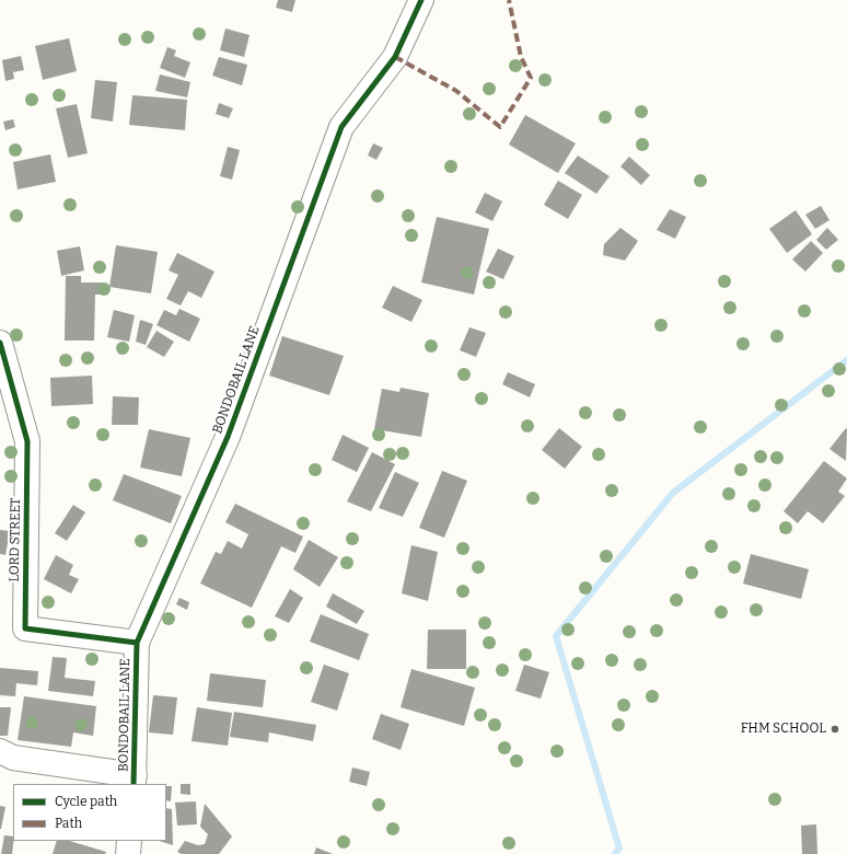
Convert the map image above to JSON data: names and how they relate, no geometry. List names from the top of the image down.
{
  "streets": {
    "street": ["BONDOBAIL LANE", "LORD STREET"]
  },
  "crossings": [
    ["BONDOBAIL LANE", "LORD STREET"]
  ],
  "places": ["FHM SCHOOL"],
  "legend": ["Cycle path", "Path"]
}
